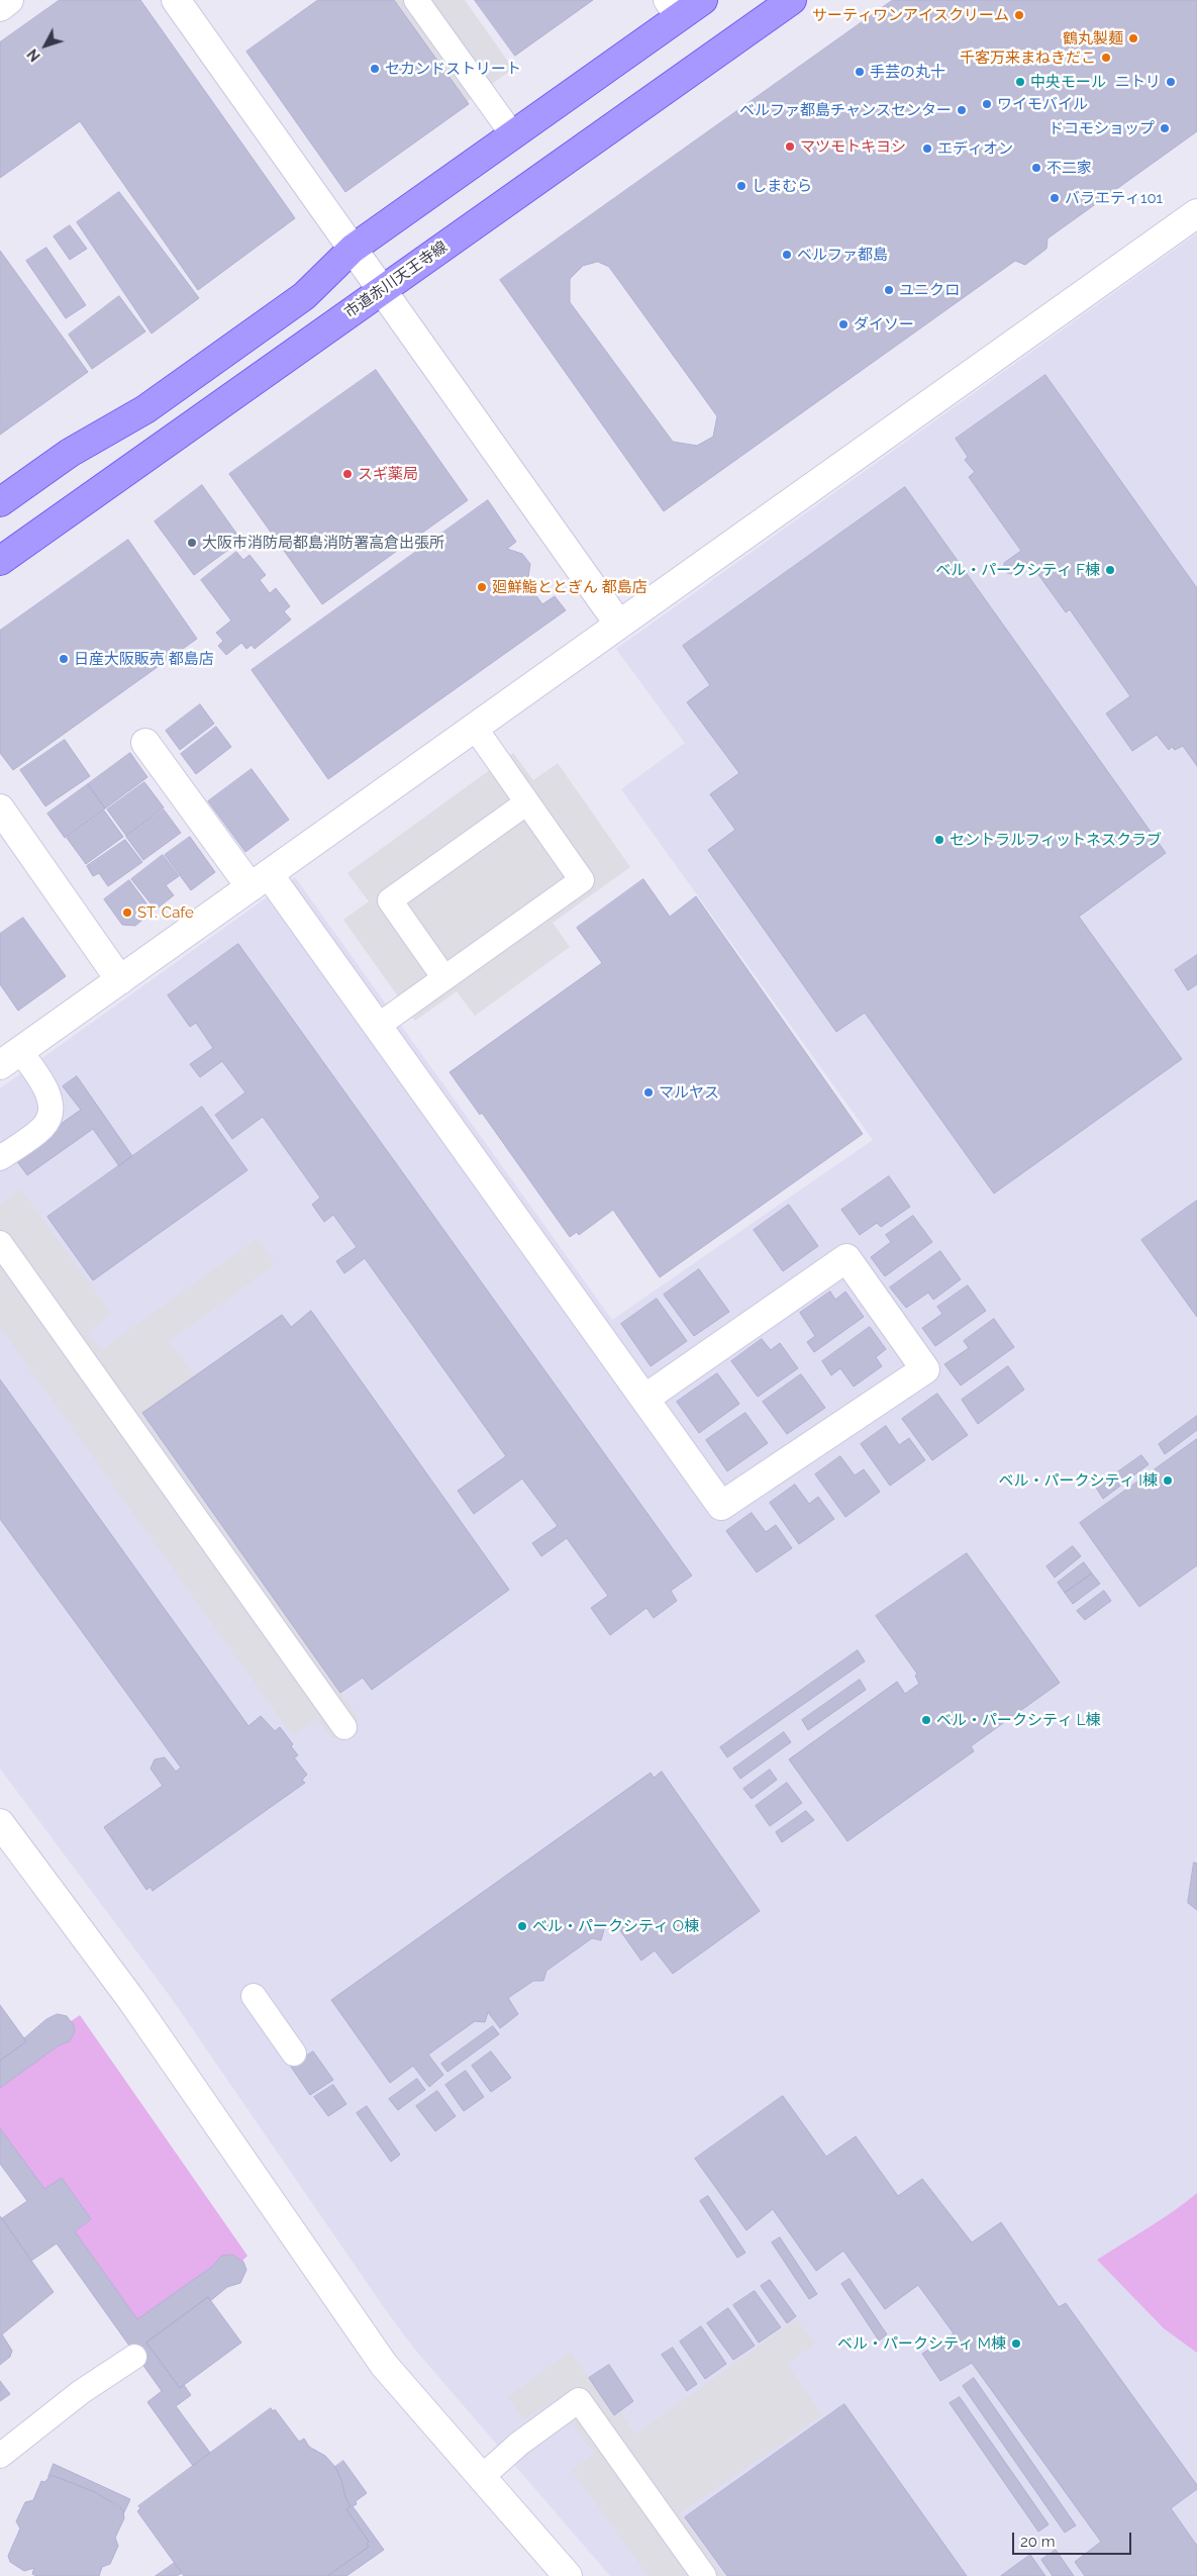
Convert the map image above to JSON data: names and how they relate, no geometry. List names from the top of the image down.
{
  "streets": {
    "main road": ["市道赤川天王寺線"]
  },
  "places": [
    "サーティワンアイスクリーム",
    "鶴丸製麺",
    "千客万来まねきだこ",
    "セカンドストリート",
    "手芸の丸十",
    "中央モール",
    "ニトリ",
    "ワイモバイル",
    "ベルファ都島チャンスセンター",
    "ドコモショップ",
    "マツモトキヨシ",
    "エディオン",
    "不二家",
    "しまむら",
    "バラエティ101",
    "ベルファ都島",
    "ユニクロ",
    "ダイソー",
    "スギ薬局",
    "大阪市消防局都島消防署高倉出張所",
    "ベル・パークシティ F棟",
    "廻鮮鮨ととぎん 都島店",
    "日産大阪販売 都島店",
    "セントラルフィットネスクラブ",
    "ST. Cafe",
    "マルヤス",
    "ベル・パークシティ I棟",
    "ベル・パークシティ L棟",
    "ベル・パークシティ O棟",
    "ベル・パークシティ M棟"
  ],
  "scale_bar": "20 m",
  "north": "bottom left"
}
